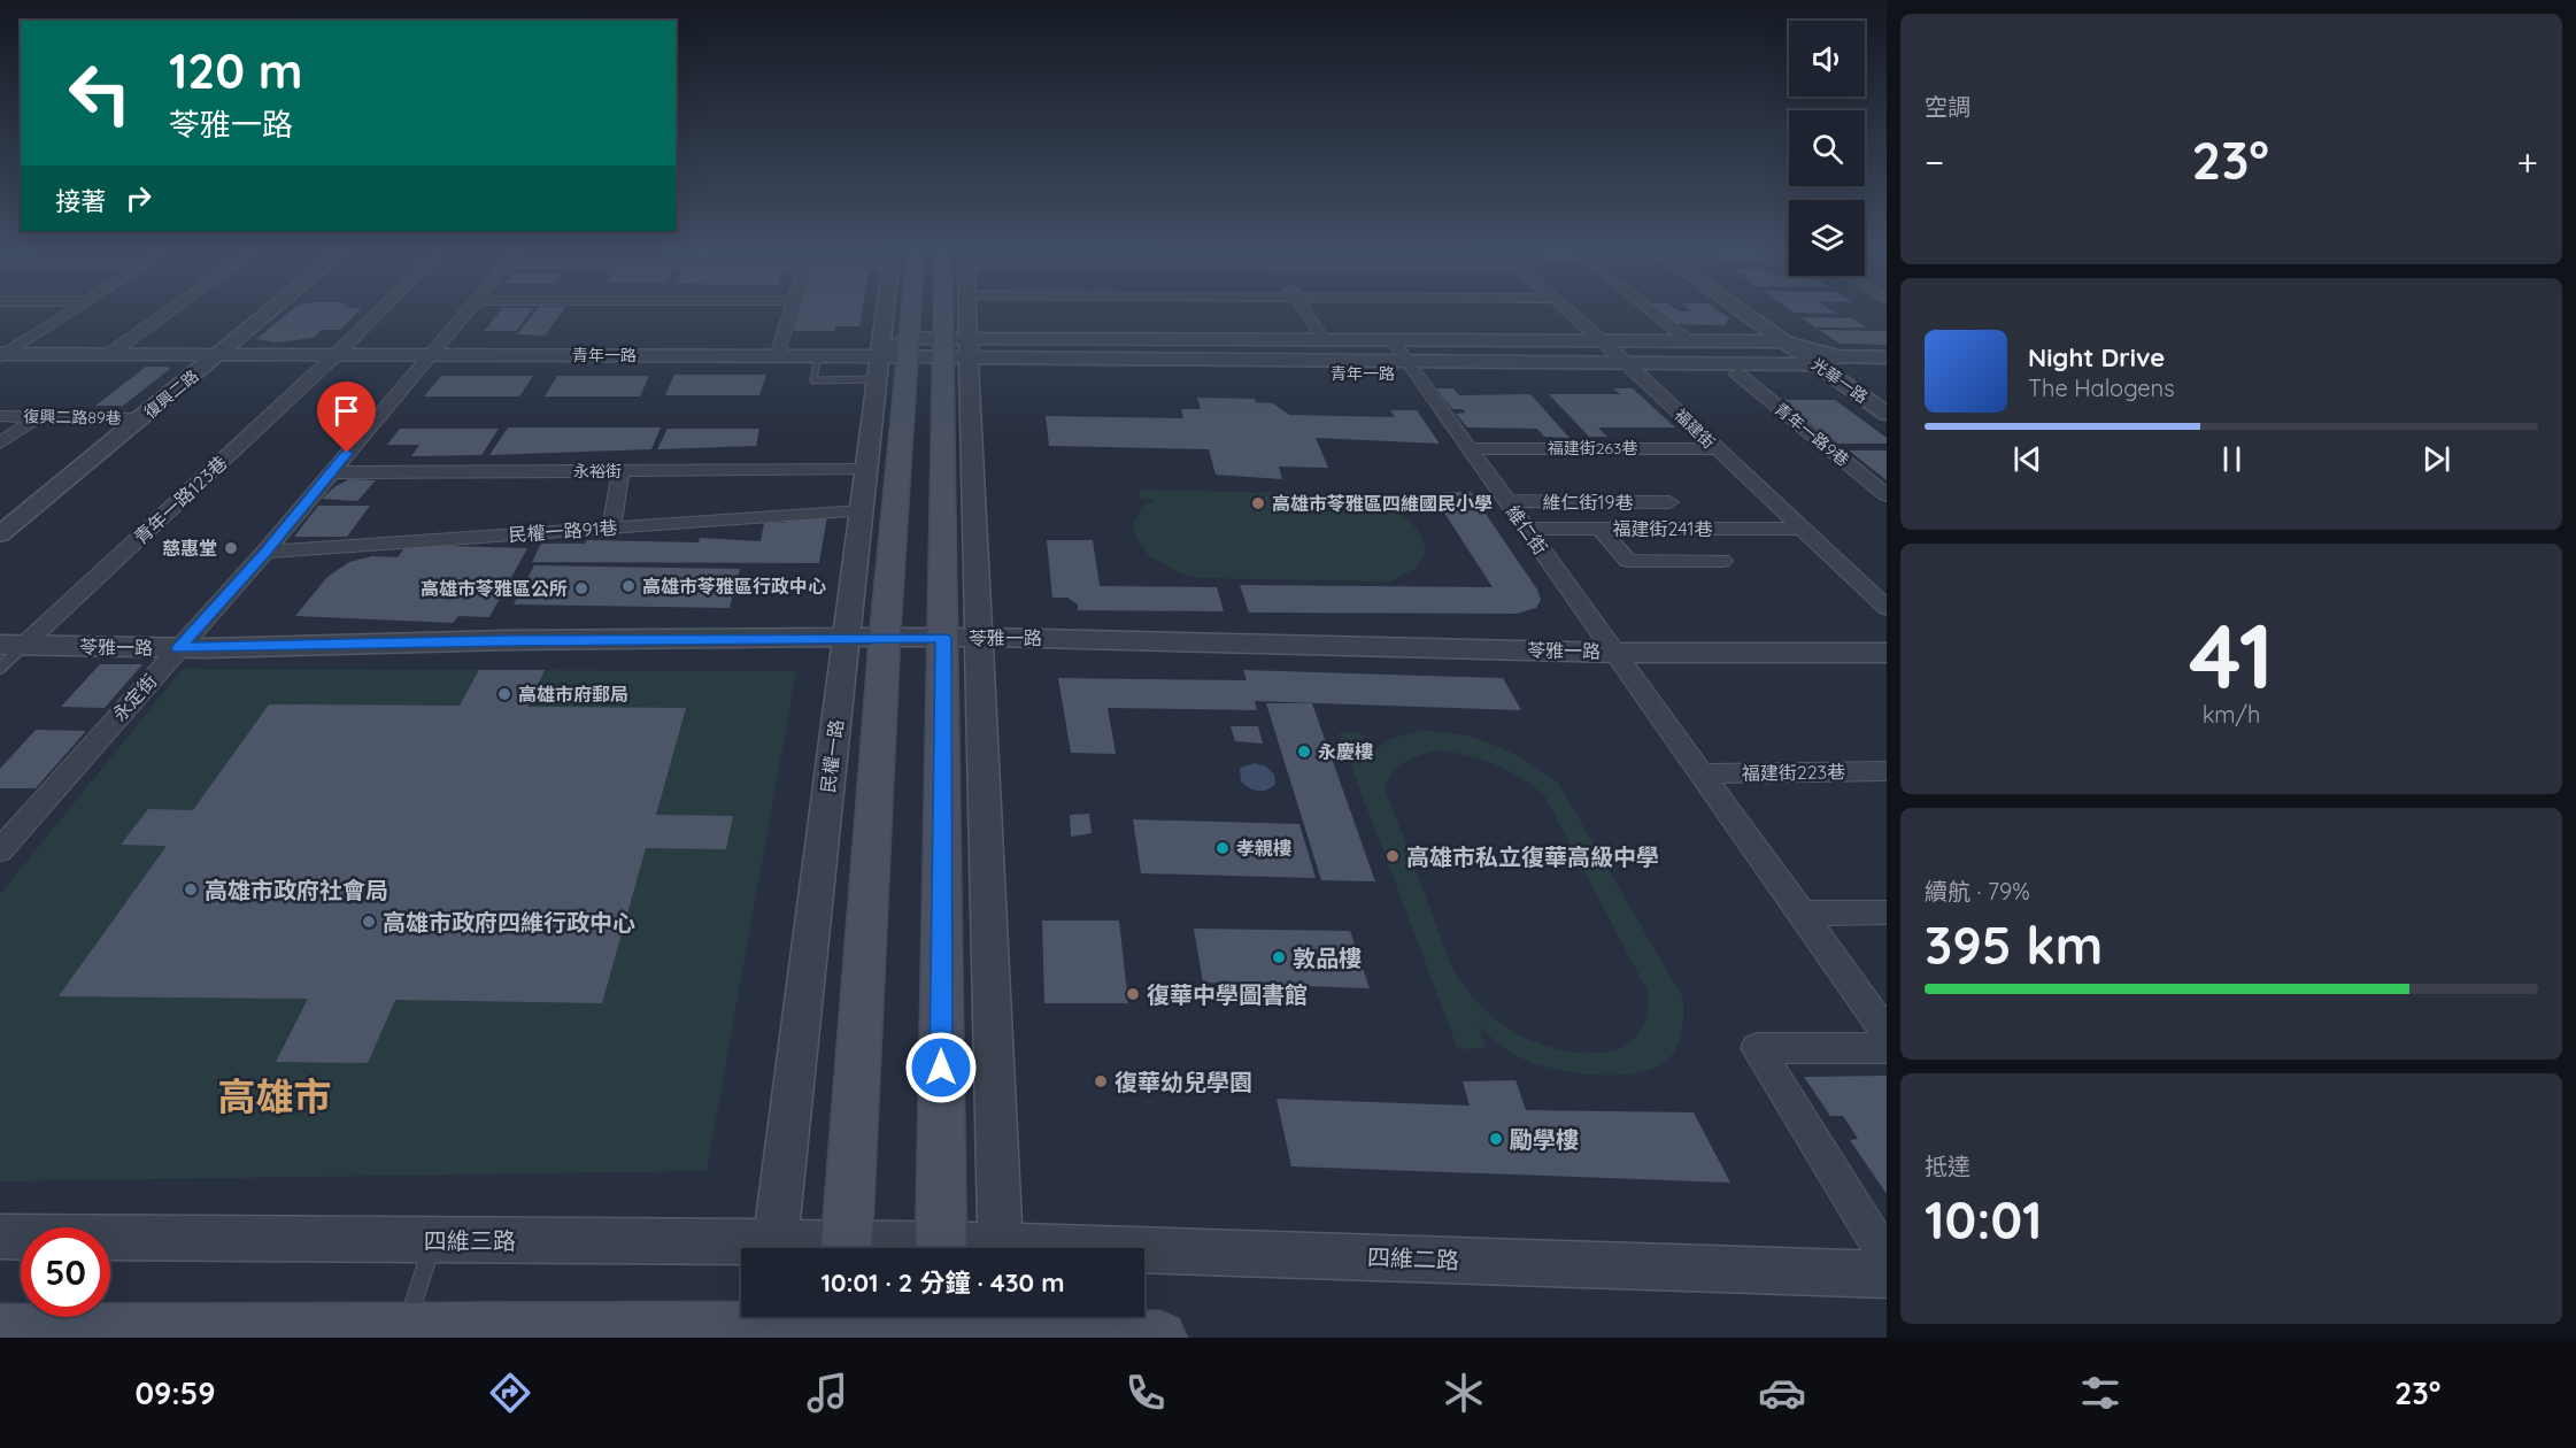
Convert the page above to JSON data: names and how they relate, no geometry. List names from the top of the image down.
{
  "streets": {
    "main road": ["民權一路"],
    "street": [
      "青年一路",
      "光華一路",
      "復興二路",
      "復興二路89巷",
      "福建街",
      "青年一路9巷",
      "福建街263巷",
      "永裕街",
      "青年一路123巷",
      "維仁街19巷",
      "福建街241巷",
      "維仁街",
      "民權一路91巷",
      "苓雅一路",
      "永定街",
      "福建街223巷",
      "四維三路",
      "四維二路"
    ]
  },
  "crossings": [
    ["青年一路", "光華一路"],
    ["青年一路", "復興二路"],
    ["青年一路", "福建街"],
    ["青年一路", "青年一路9巷"],
    ["青年一路", "青年一路123巷"],
    ["青年一路", "維仁街"],
    ["青年一路", "永定街"],
    ["青年一路", "民權一路"],
    ["復興二路", "復興二路89巷"],
    ["福建街", "福建街263巷"],
    ["福建街", "福建街241巷"],
    ["福建街263巷", "維仁街"],
    ["永裕街", "永定街"],
    ["永裕街", "民權一路"],
    ["青年一路123巷", "苓雅一路"],
    ["維仁街19巷", "維仁街"],
    ["福建街241巷", "維仁街"],
    ["維仁街", "苓雅一路"],
    ["維仁街", "福建街223巷"],
    ["民權一路91巷", "永定街"],
    ["民權一路91巷", "民權一路"],
    ["苓雅一路", "永定街"],
    ["苓雅一路", "民權一路"]
  ],
  "districts": ["高雄市"],
  "places": [
    "高雄市苓雅區四維國民小學",
    "慈惠堂",
    "高雄市苓雅區行政中心",
    "高雄市苓雅區公所",
    "高雄市府郵局",
    "永慶樓",
    "孝親樓",
    "高雄市私立復華高級中學",
    "高雄市政府社會局",
    "高雄市政府四維行政中心",
    "敦品樓",
    "復華中學圖書館",
    "復華幼兒學園",
    "勵學樓"
  ],
  "page": {
    "tile": [
      "空調",
      ["41", "km/h"],
      ["續航 · 79%", "395 km"],
      ["抵達", "10:01"]
    ],
    "turn": ["120 m", "苓雅一路"],
    "heat": ["−", "23°", "+"],
    "then": "接著",
    "song": ["Night Drive", "The Halogens"],
    "limit": "50",
    "trip": "10:01 · 2 分鐘 · 430 m",
    "tabs": ["09:59", "23°"]
  }
}
